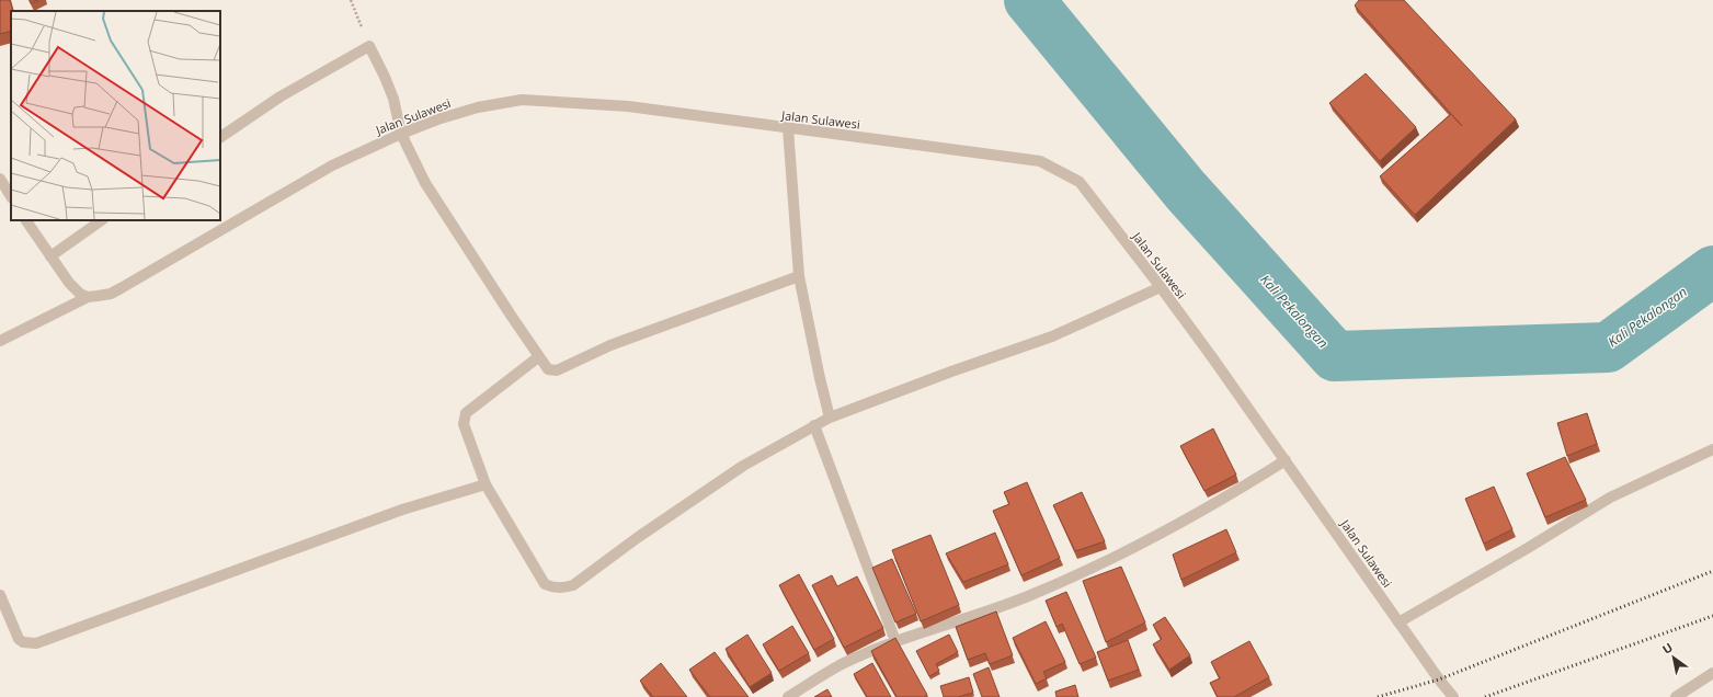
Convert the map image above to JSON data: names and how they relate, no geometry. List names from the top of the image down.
{
  "streets": {
    "street": ["Jalan Sulawesi"]
  },
  "water": ["Kali Pekalongan"],
  "north": "top left"
}
